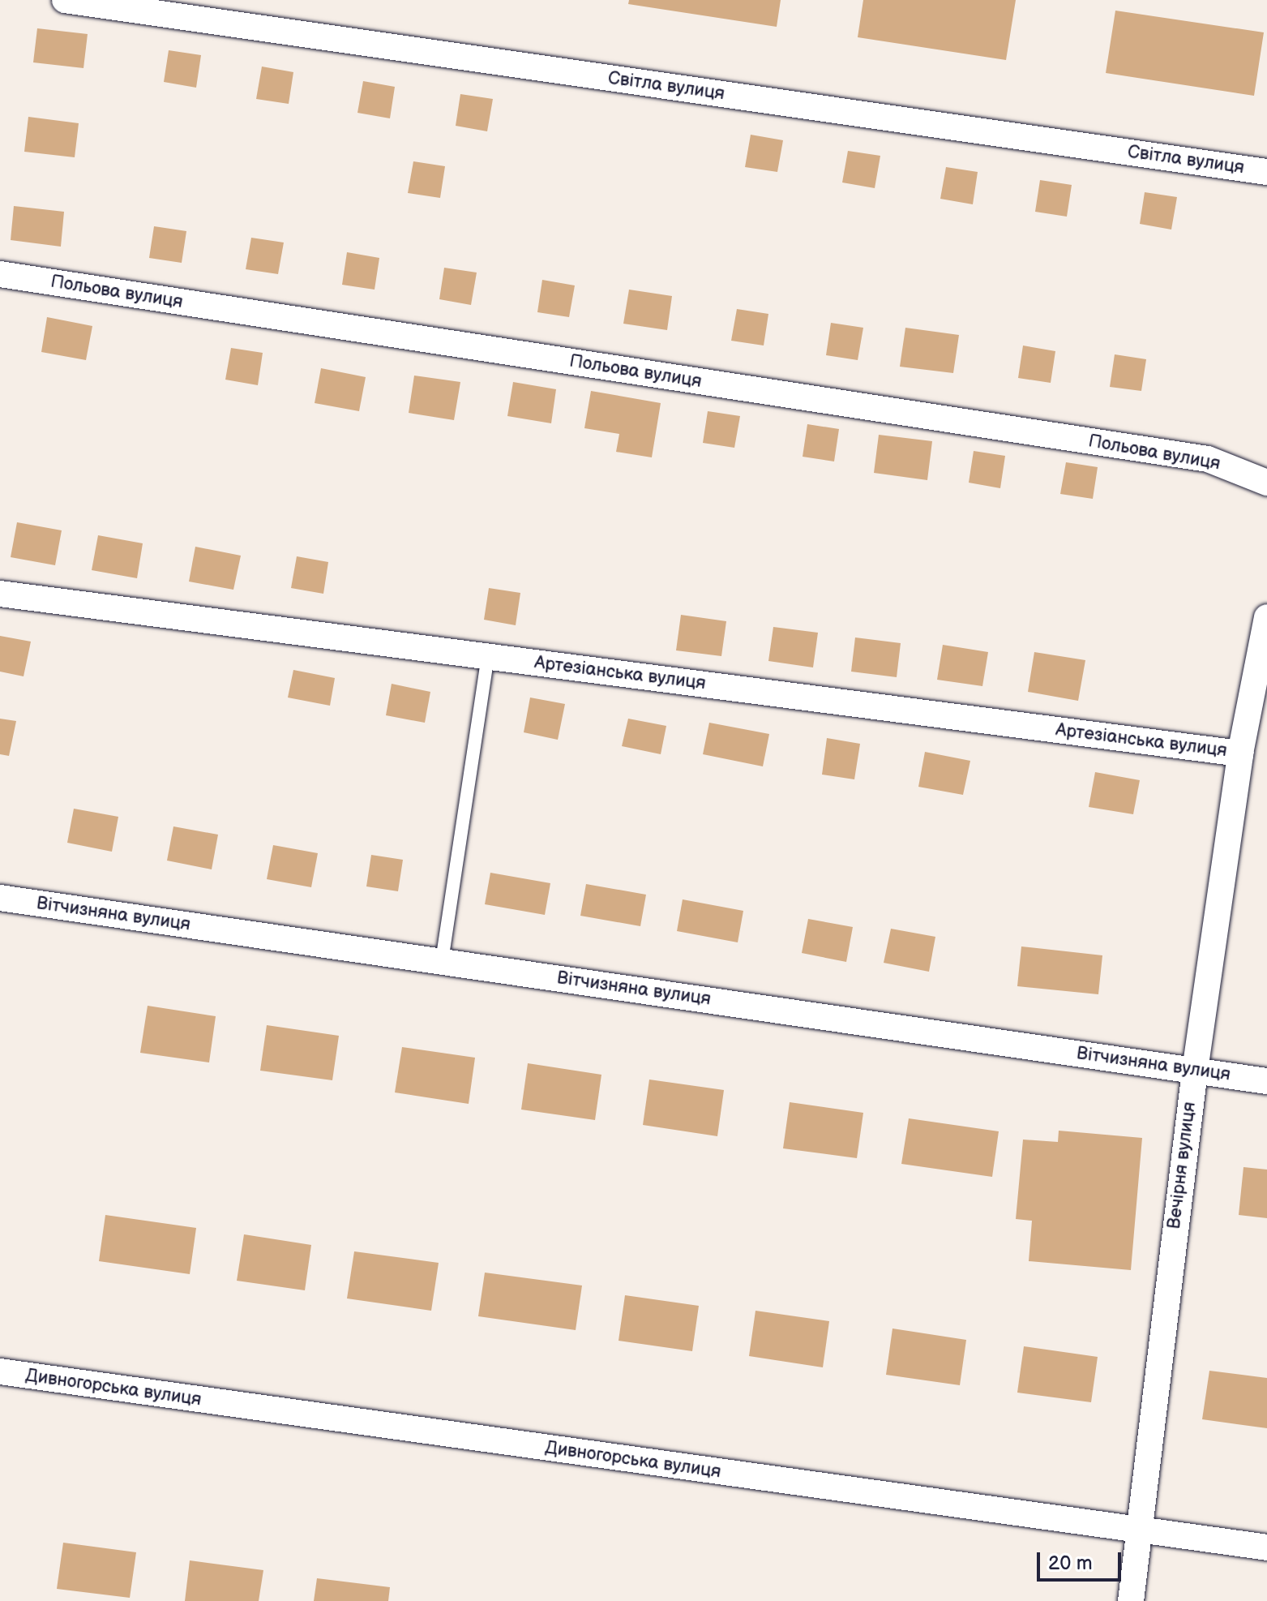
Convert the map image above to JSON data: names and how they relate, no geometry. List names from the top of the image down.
{
  "streets": {
    "street": [
      "Світла вулиця",
      "Польова вулиця",
      "Артезіанська вулиця",
      "Вітчизняна вулиця",
      "Вечірня вулиця",
      "Дивногорська вулиця"
    ]
  },
  "crossings": [
    ["Артезіанська вулиця", "Вечірня вулиця"],
    ["Вітчизняна вулиця", "Вечірня вулиця"],
    ["Вечірня вулиця", "Дивногорська вулиця"]
  ],
  "scale_bar": "20 m"
}
